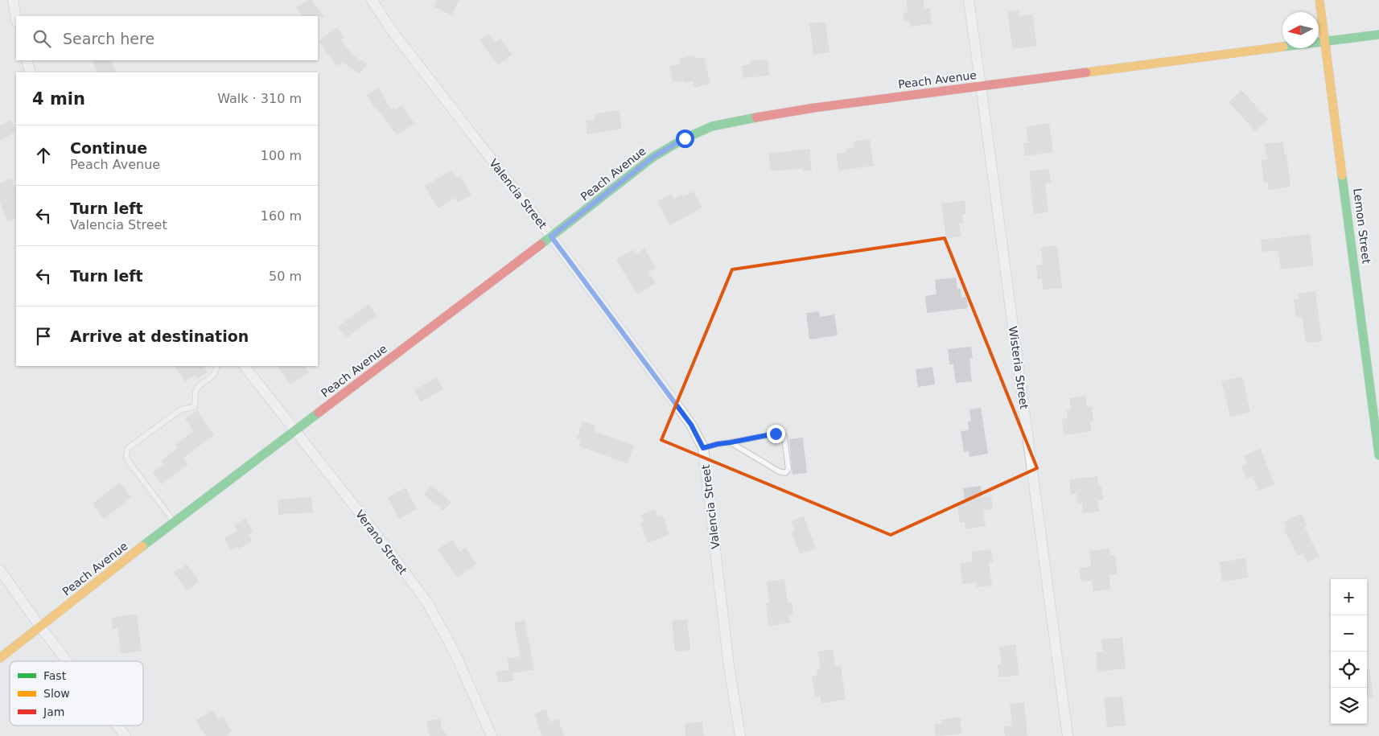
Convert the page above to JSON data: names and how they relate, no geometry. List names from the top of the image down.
{
  "streets": {
    "street": [
      "Peach Avenue",
      "Valencia Street",
      "Lemon Street",
      "Wisteria Street",
      "Verano Street"
    ]
  },
  "crossings": [
    ["Peach Avenue", "Valencia Street"],
    ["Peach Avenue", "Lemon Street"],
    ["Peach Avenue", "Wisteria Street"],
    ["Peach Avenue", "Verano Street"]
  ],
  "legend": ["Fast", "Slow", "Jam"],
  "north": "left",
  "page": {
    "search": "Search here",
    "heading": ["4 min", "Walk · 310 m"],
    "list": [
      ["Continue", "Peach Avenue", "100 m"],
      ["Turn left", "Valencia Street", "160 m"],
      ["Turn left", "50 m"],
      "Arrive at destination"
    ],
    "map_buttons": ["+", "−"]
  }
}
